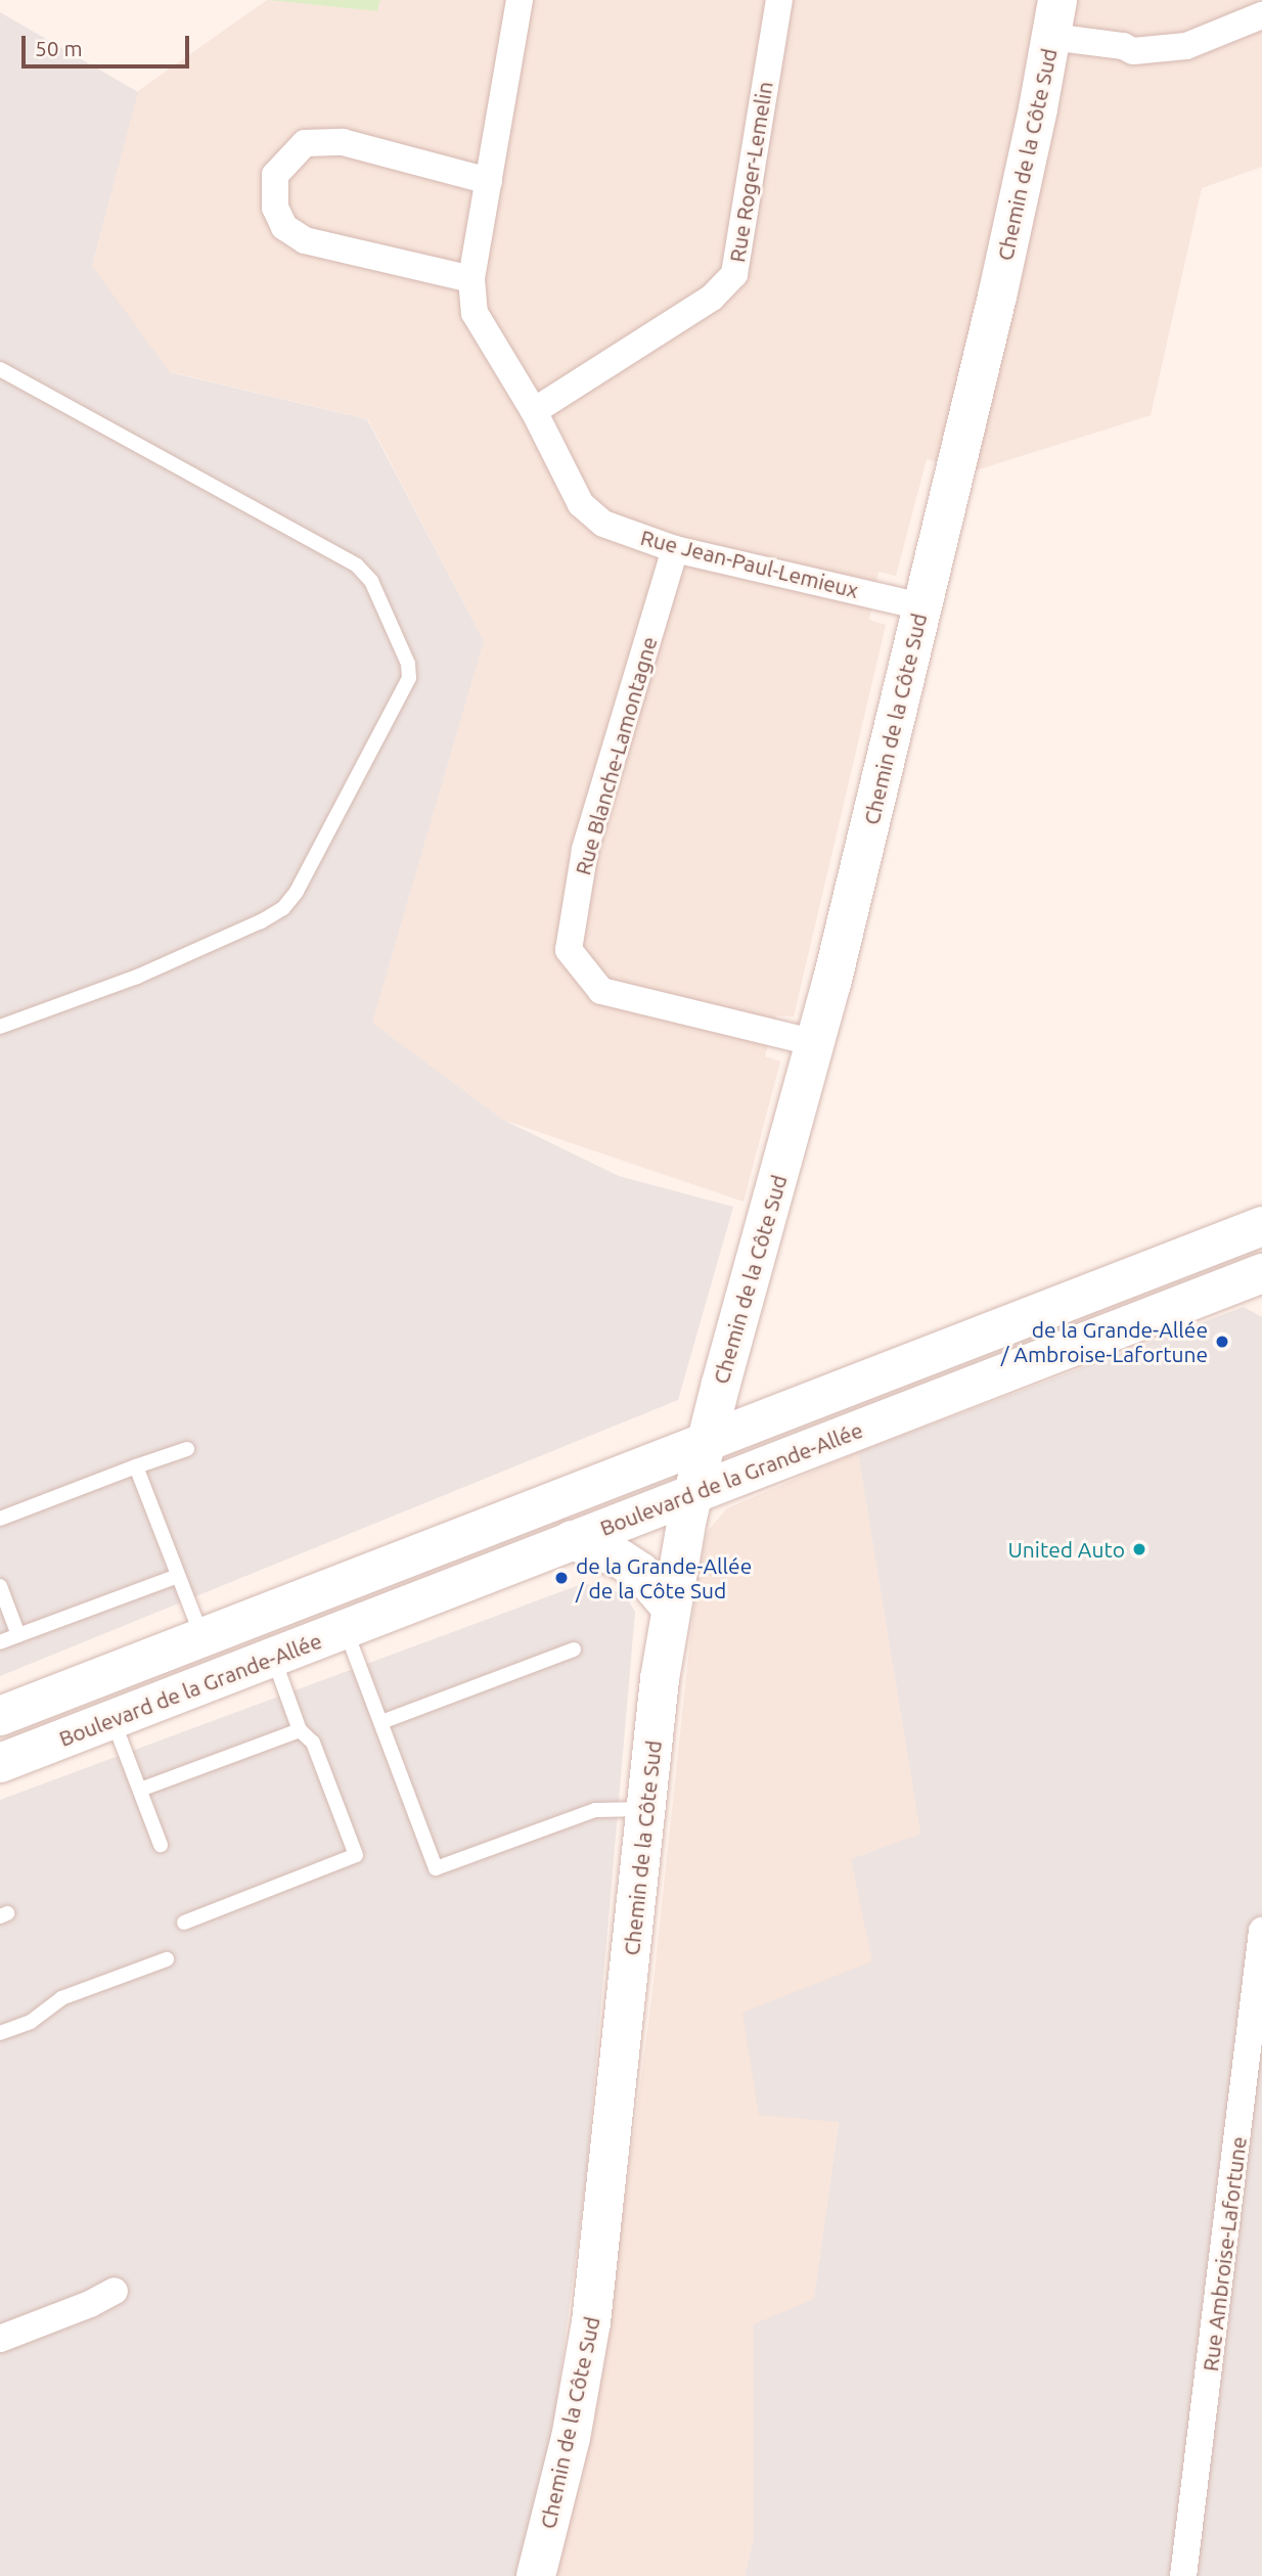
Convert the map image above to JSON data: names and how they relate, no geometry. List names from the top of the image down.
{
  "streets": {
    "street": [
      "Chemin de la Côte Sud",
      "Rue Roger-Lemelin",
      "Rue Jean-Paul-Lemieux",
      "Rue Blanche-Lamontagne",
      "Boulevard de la Grande-Allée",
      "Rue Ambroise-Lafortune"
    ]
  },
  "crossings": [
    ["Chemin de la Côte Sud", "Rue Jean-Paul-Lemieux"],
    ["Chemin de la Côte Sud", "Rue Blanche-Lamontagne"],
    ["Chemin de la Côte Sud", "Boulevard de la Grande-Allée"],
    ["Rue Roger-Lemelin", "Rue Jean-Paul-Lemieux"],
    ["Rue Jean-Paul-Lemieux", "Rue Blanche-Lamontagne"]
  ],
  "places": ["de la Grande-Allée / Ambroise-Lafortune", "United Auto", "de la Grande-Allée / de la Côte Sud"],
  "scale_bar": "50 m"
}
